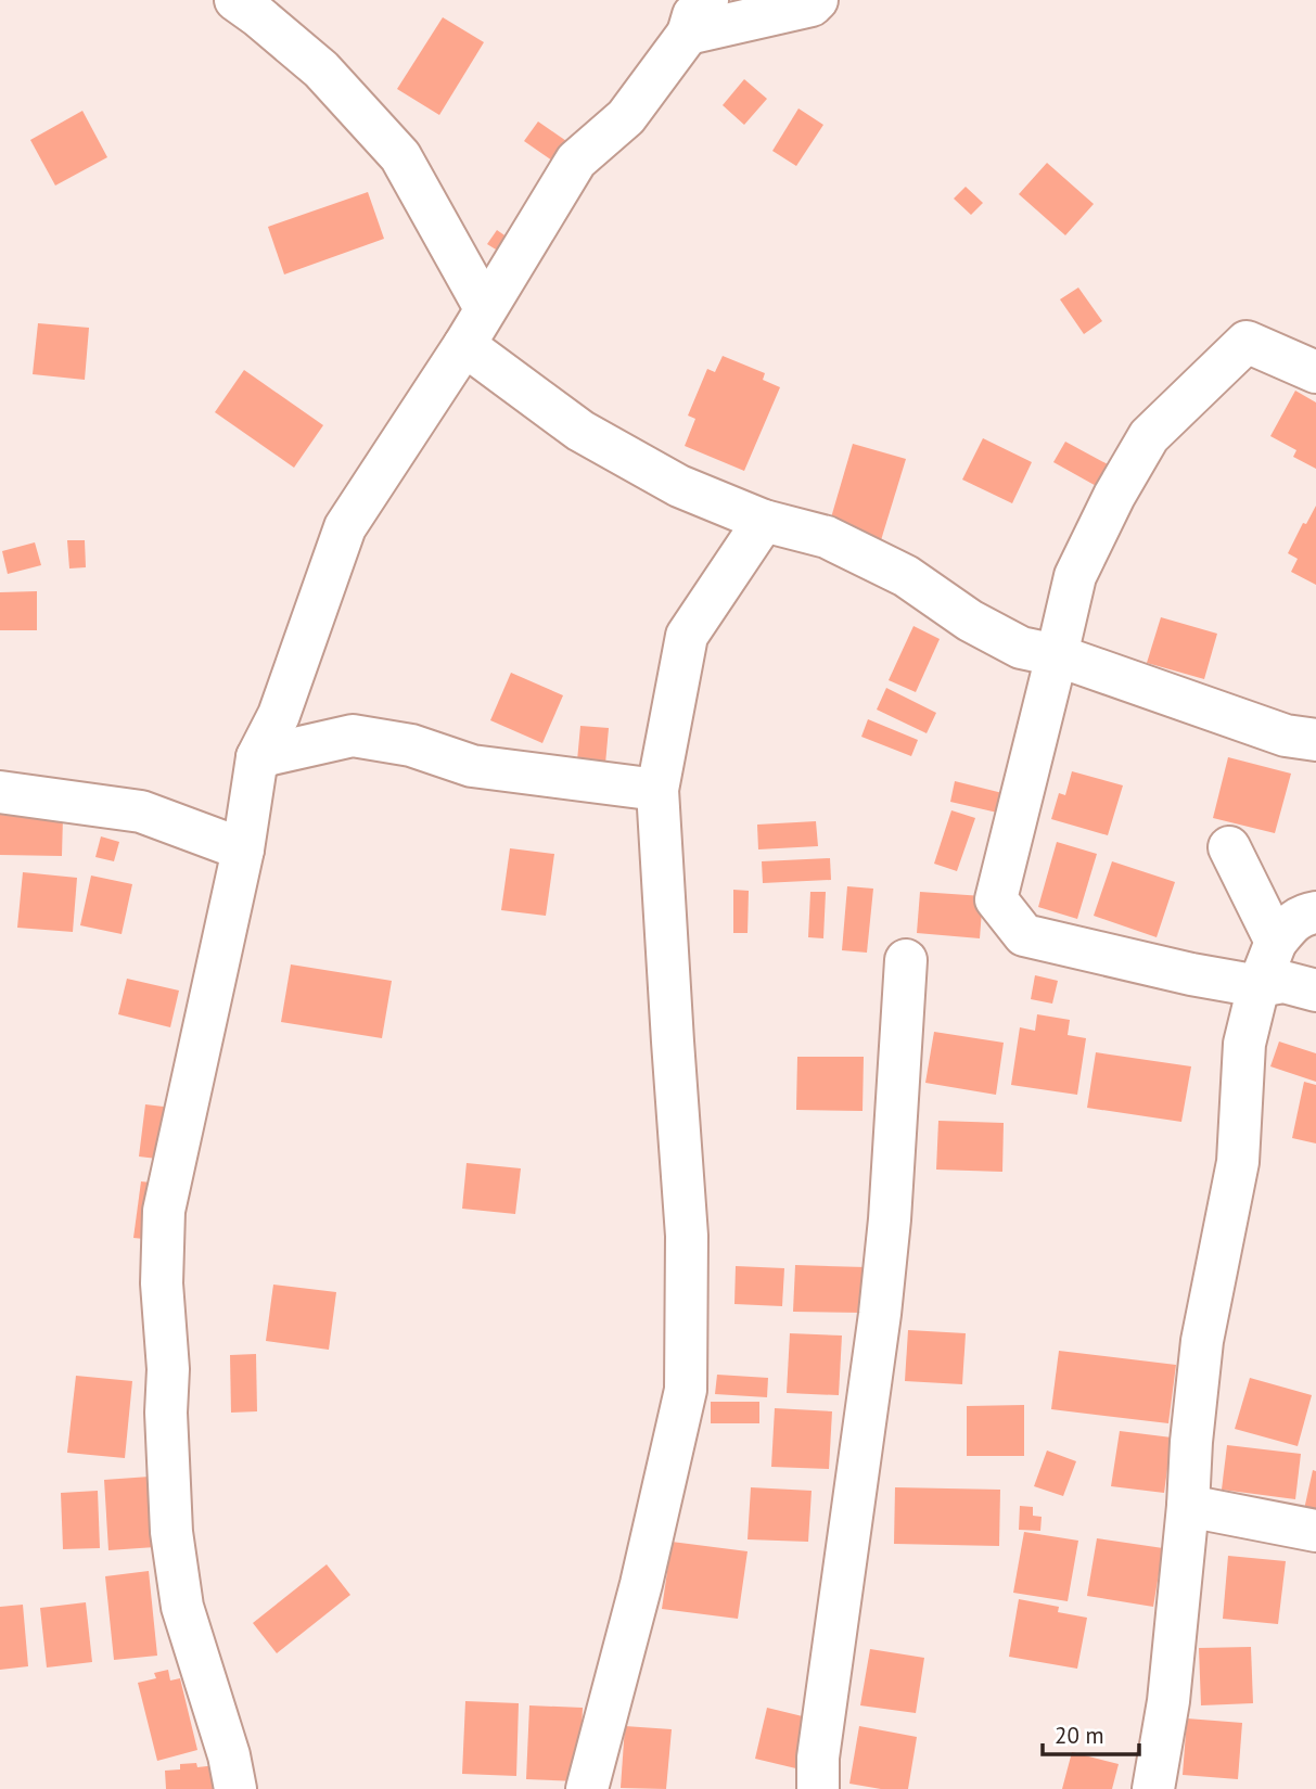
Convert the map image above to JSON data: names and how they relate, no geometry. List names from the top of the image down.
{
  "scale_bar": "20 m"
}
